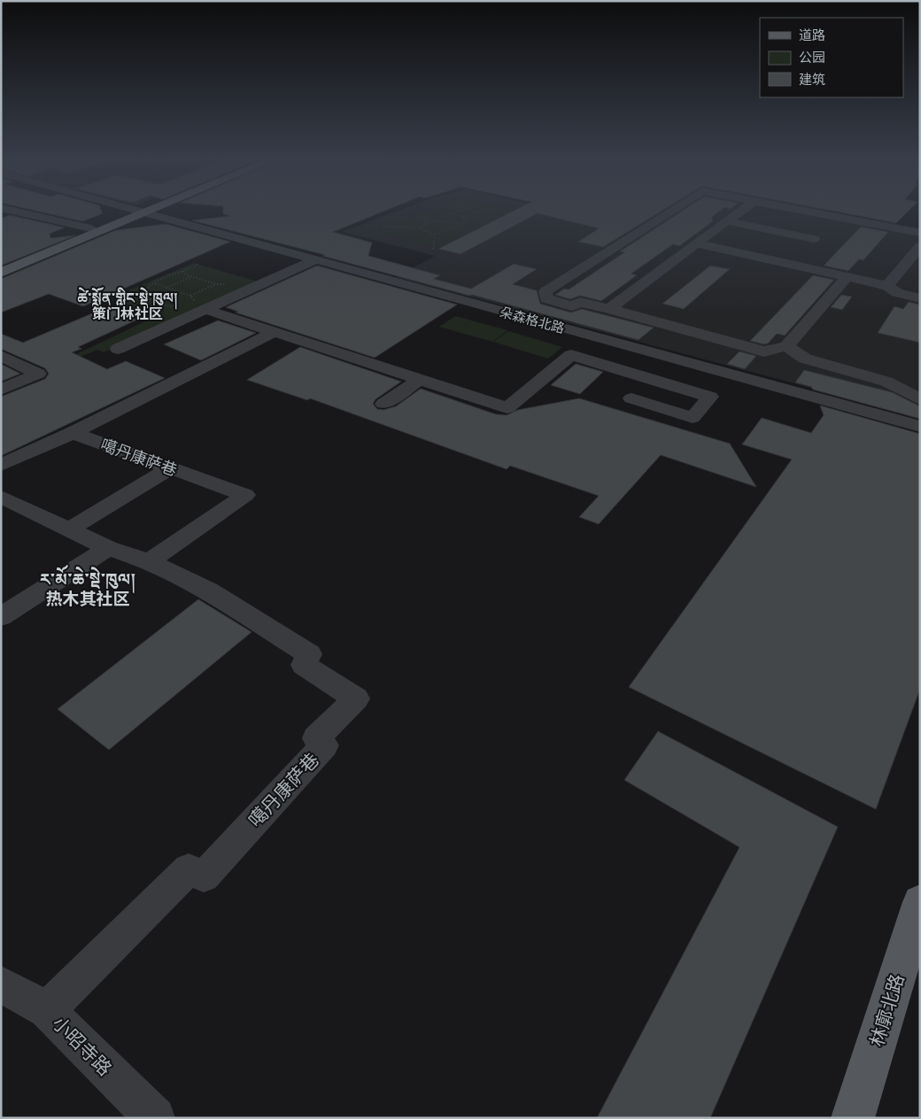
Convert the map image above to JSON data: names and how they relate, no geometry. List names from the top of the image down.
{
  "streets": {
    "main road": ["林廓北路"],
    "street": ["朵森格北路", "噶丹康萨巷", "小昭寺路"]
  },
  "crossings": [
    ["噶丹康萨巷", "小昭寺路"]
  ],
  "districts": ["ཚེ་སྨོན་གླིང་སྡེ་ཁུལ། 策门林社区", "ར་མོ་ཆེ་སྡེ་ཁུལ། 热木其社区"],
  "legend": ["道路", "公园", "建筑"]
}
